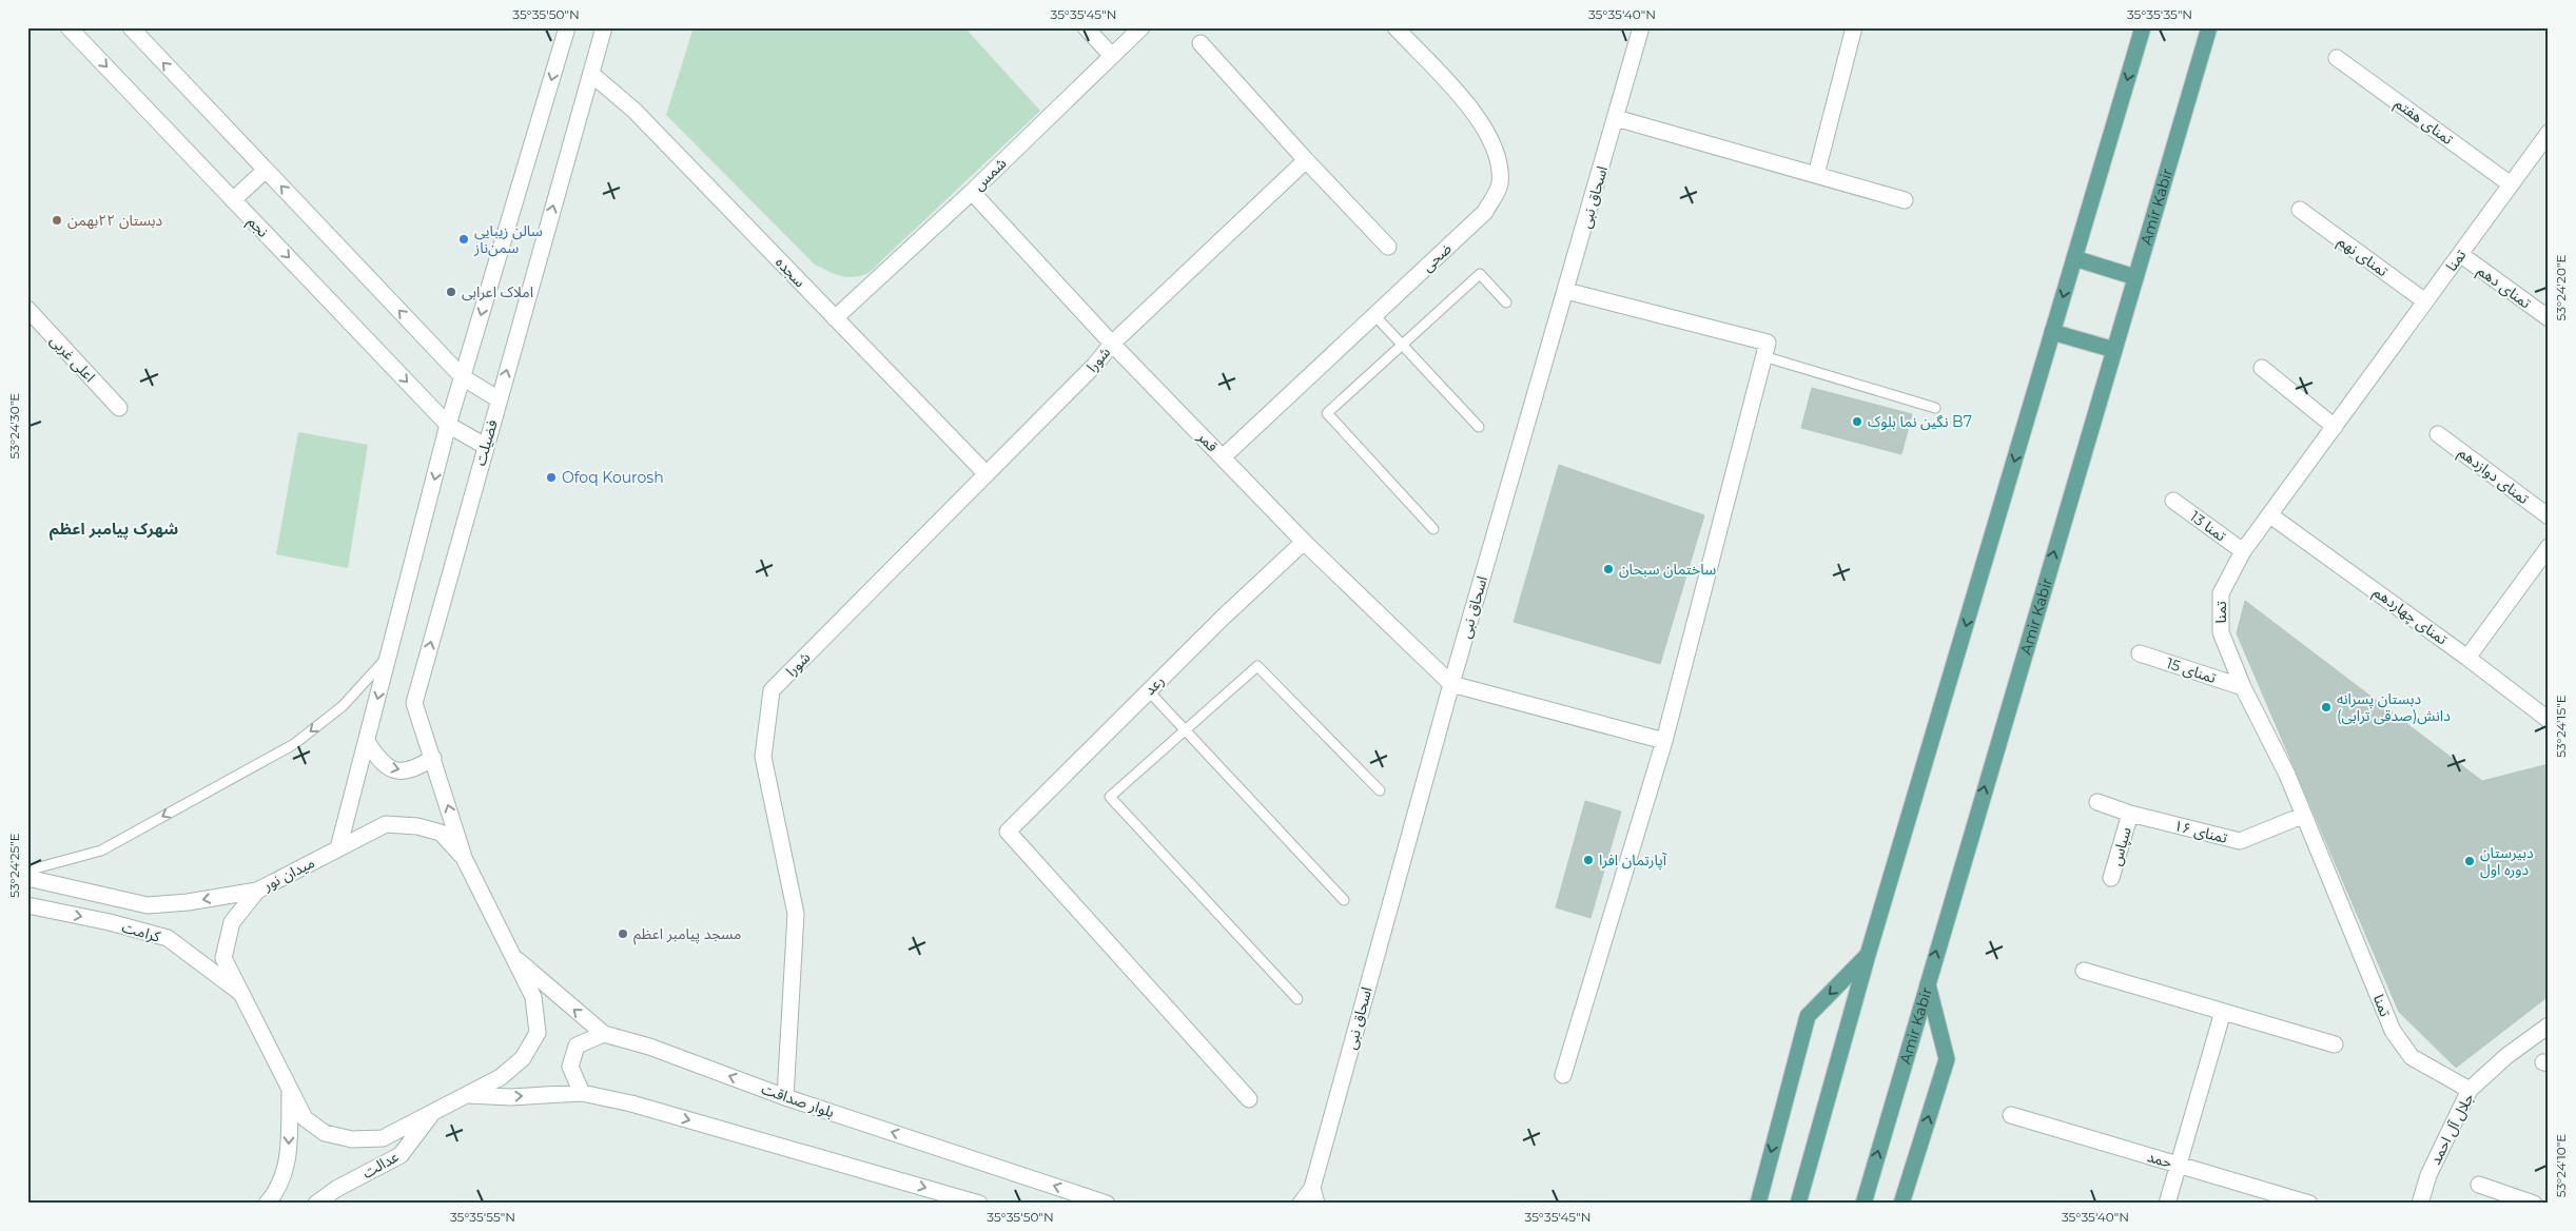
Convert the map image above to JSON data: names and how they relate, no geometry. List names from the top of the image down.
{
  "streets": {
    "main road": ["Amir Kabir"],
    "street": [
      "تمنای هفتم",
      "شمس",
      "اسحاق نبی",
      "نجم",
      "تمنای نهم",
      "ضحی",
      "تمنا",
      "سجده",
      "تمنای دهم",
      "اعلی غربی",
      "شورا",
      "قمر",
      "فضیلت",
      "تمنای دوازدهم",
      "تمنا 13",
      "تمنای چهاردهم",
      "تمنای 15",
      "رعد",
      "تمنای ۱۶",
      "سپاس",
      "میدان نور",
      "کرامت",
      "بلوار صداقت",
      "جلال آل احمد",
      "حمد",
      "عدالت"
    ]
  },
  "crossings": [
    ["تمنای هفتم", "تمنا"],
    ["شمس", "سجده"],
    ["شمس", "قمر"],
    ["اسحاق نبی", "قمر"],
    ["نجم", "فضیلت"],
    ["تمنای نهم", "تمنا"],
    ["ضحی", "قمر"],
    ["تمنا", "تمنای دهم"],
    ["تمنا", "تمنا 13"],
    ["تمنا", "تمنای چهاردهم"],
    ["تمنا", "تمنای 15"],
    ["تمنا", "تمنای ۱۶"],
    ["تمنا", "جلال آل احمد"],
    ["سجده", "شورا"],
    ["سجده", "فضیلت"],
    ["شورا", "قمر"],
    ["شورا", "بلوار صداقت"],
    ["قمر", "رعد"],
    ["فضیلت", "میدان نور"],
    ["تمنای ۱۶", "سپاس"],
    ["میدان نور", "کرامت"],
    ["میدان نور", "بلوار صداقت"],
    ["میدان نور", "عدالت"]
  ],
  "districts": ["شهرک پیامبر اعظم"],
  "places": [
    "دبستان ۲۲بهمن",
    "سالن زیبایی سمن‌ناز",
    "املاک اعرابی",
    "نگین نما بلوک B7",
    "Ofoq Kourosh",
    "ساختمان سبحان",
    "دبستان پسرانه دانش(صدقی ترابی)",
    "آپارتمان افرا",
    "دبیرستان دوره اول",
    "مسجد پیامبر اعظم"
  ],
  "coordinates": [
    "35°35'50\"N",
    "35°35'45\"N",
    "35°35'40\"N",
    "35°35'35\"N",
    "53°24'20\"E",
    "53°24'30\"E",
    "53°24'15\"E",
    "53°24'25\"E",
    "53°24'10\"E",
    "35°35'55\"N"
  ]
}
